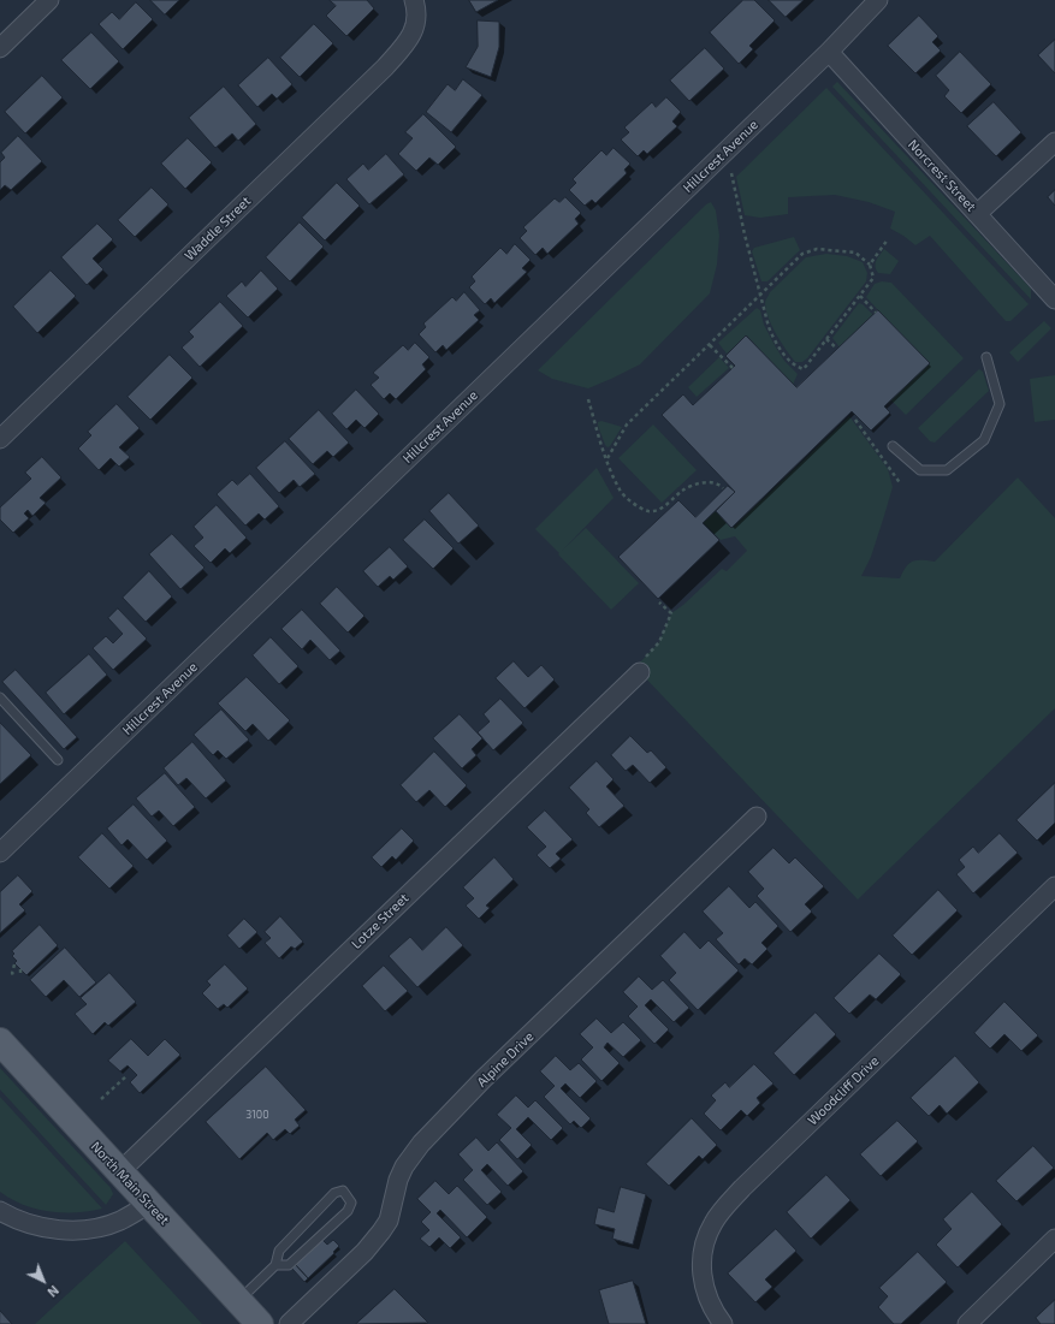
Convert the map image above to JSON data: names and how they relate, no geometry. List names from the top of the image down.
{
  "streets": {
    "main road": ["North Main Street"],
    "street": [
      "Hillcrest Avenue",
      "Norcrest Street",
      "Waddle Street",
      "Lotze Street",
      "Alpine Drive",
      "Woodcliff Drive"
    ]
  },
  "crossings": [
    ["Hillcrest Avenue", "Norcrest Street"],
    ["Lotze Street", "North Main Street"]
  ],
  "house_numbers": ["3100"],
  "north": "bottom right"
}
